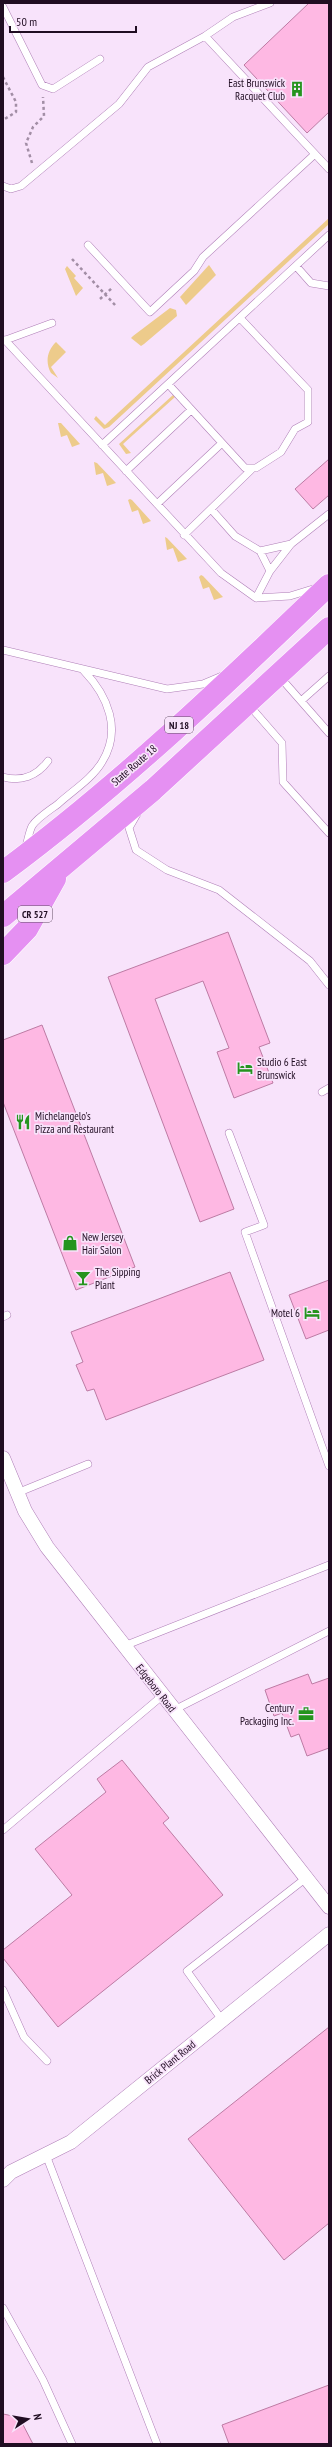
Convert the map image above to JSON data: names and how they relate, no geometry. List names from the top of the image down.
{
  "streets": {
    "highway": ["NJ 18", "State Route 18", "CR 527"],
    "street": ["Edgeboro Road", "Brick Plant Road"]
  },
  "crossings": [
    ["NJ 18", "CR 527"]
  ],
  "places": {
    "building": ["East Brunswick Racquet Club"],
    "hotel": ["Studio 6 East Brunswick", "Motel 6"],
    "restaurant": ["Michelangelo's Pizza and Restaurant"],
    "shop": ["New Jersey Hair Salon"],
    "bar": ["The Sipping Plant"],
    "office": ["Century Packaging Inc."]
  },
  "scale_bar": "50 m",
  "north": "right"
}
